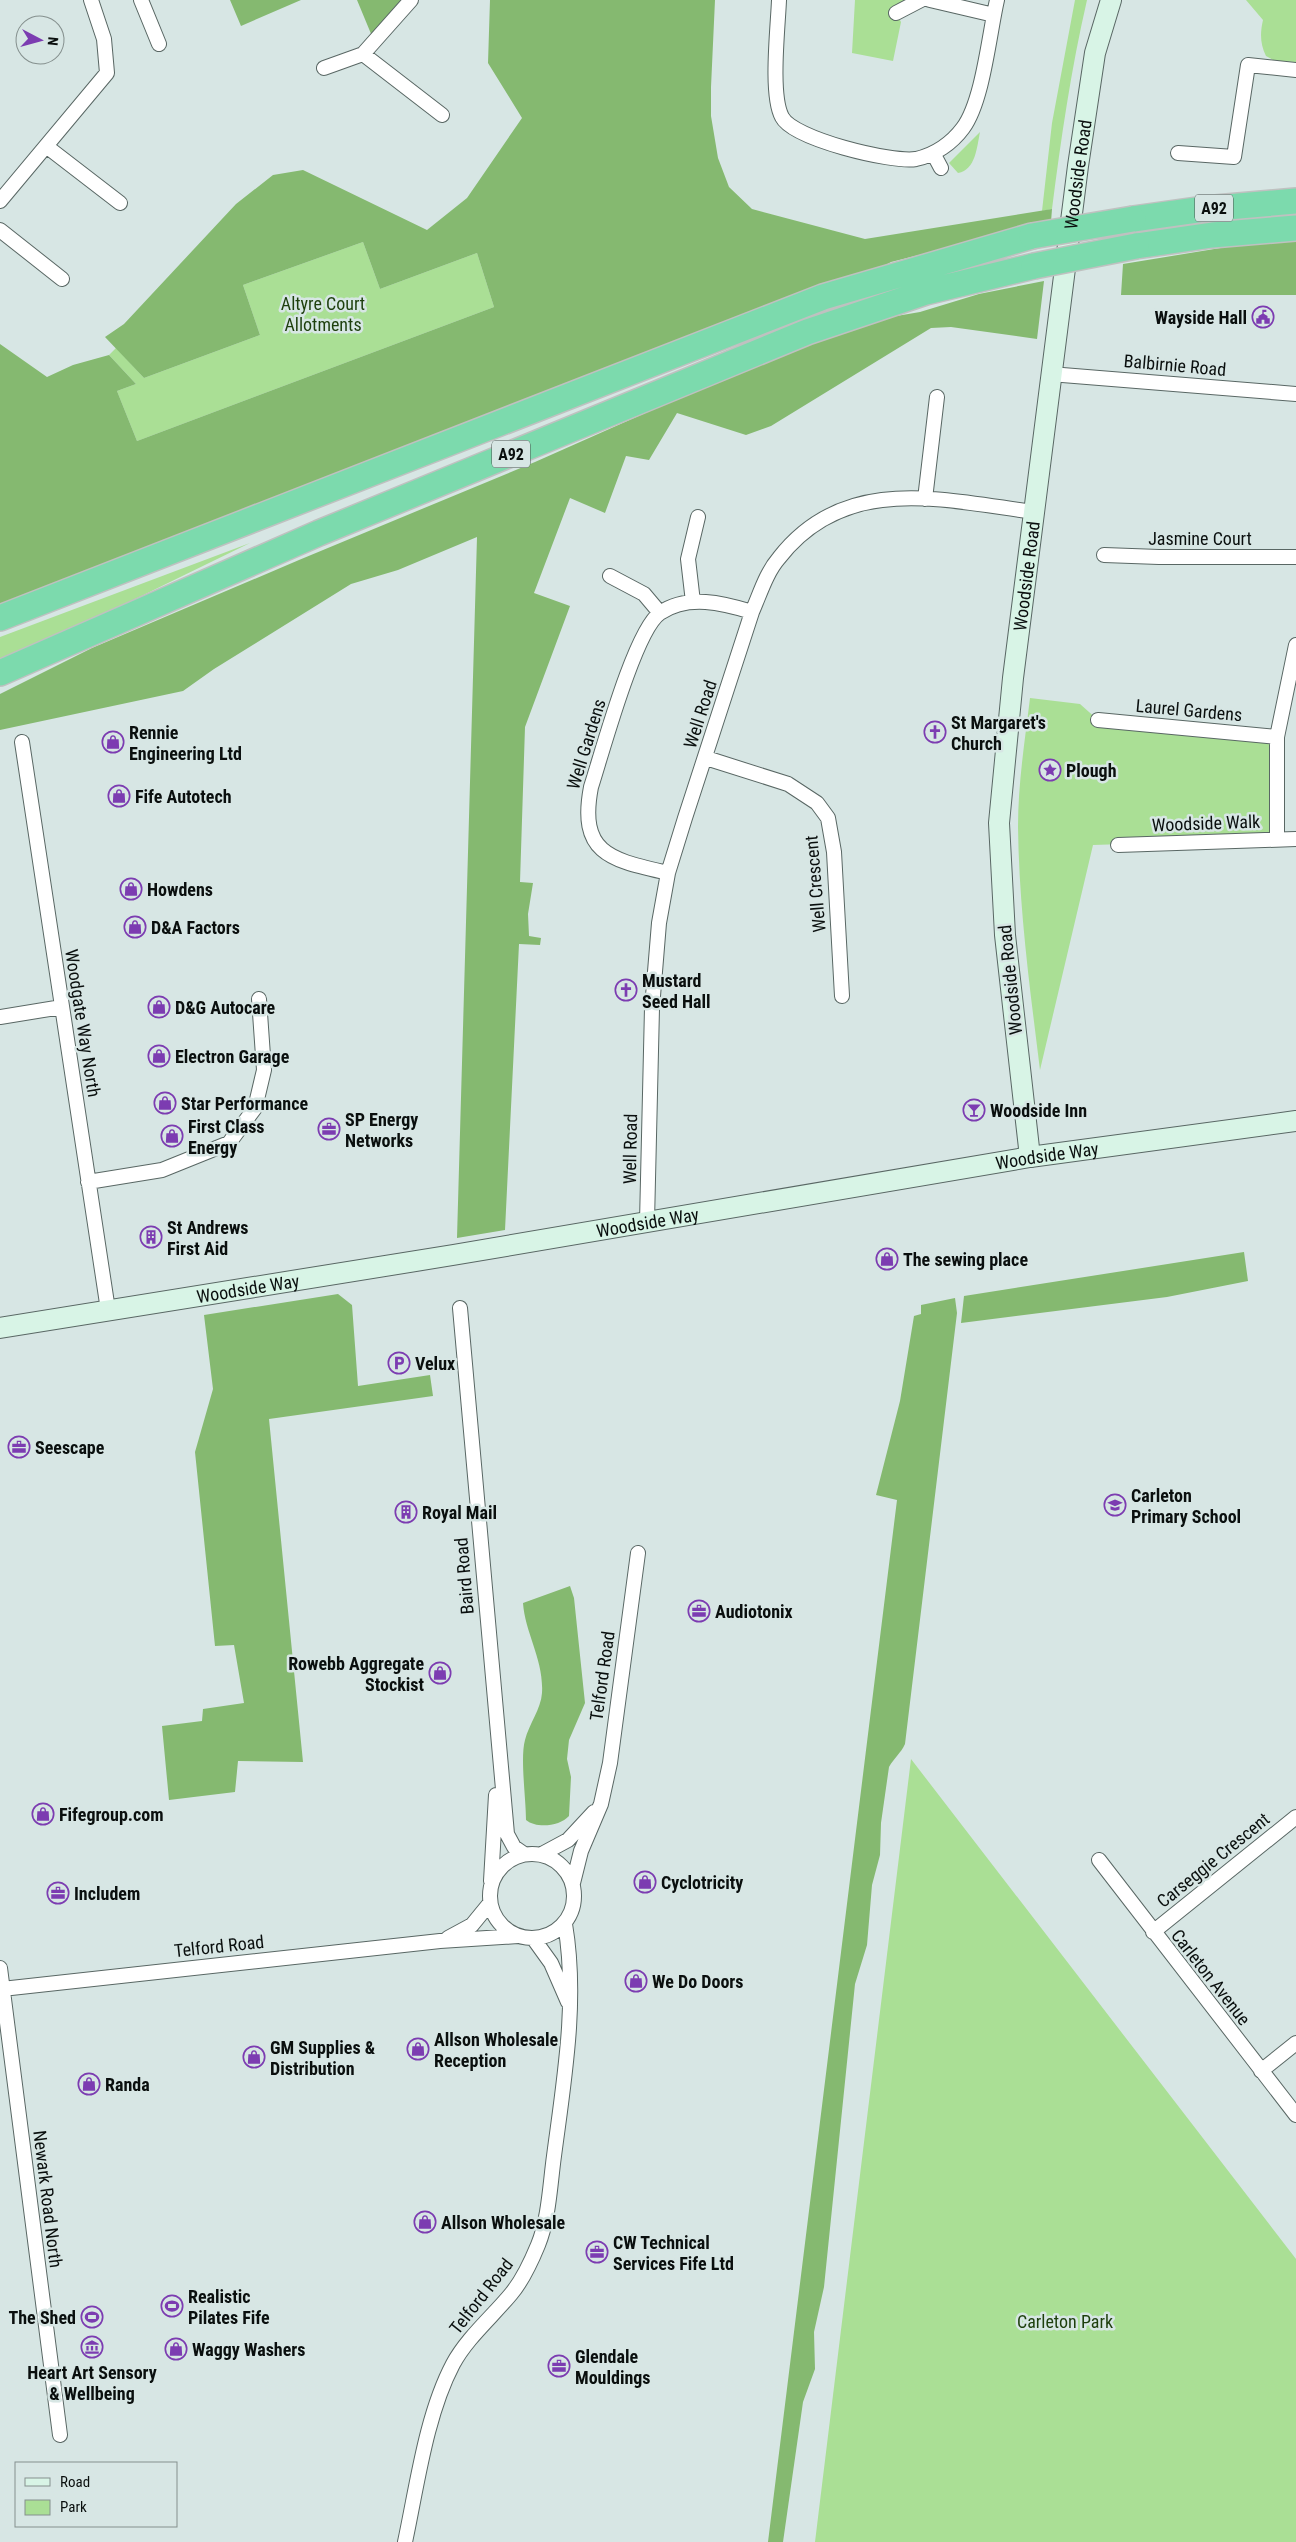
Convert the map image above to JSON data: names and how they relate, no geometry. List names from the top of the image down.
{
  "streets": {
    "highway": ["A92"],
    "street": [
      "Woodside Road",
      "Balbirnie Road",
      "Jasmine Court",
      "Laurel Gardens",
      "Well Road",
      "Well Gardens",
      "Woodside Walk",
      "Well Crescent",
      "Woodgate Way North",
      "Woodside Way",
      "Baird Road",
      "Telford Road",
      "Carseggie Crescent",
      "Carleton Avenue",
      "Newark Road North"
    ]
  },
  "crossings": [
    ["Woodside Road", "Balbirnie Road"],
    ["Woodside Road", "Well Road"],
    ["Woodside Road", "Woodside Way"],
    ["Well Road", "Well Gardens"],
    ["Well Road", "Well Crescent"],
    ["Well Road", "Woodside Way"],
    ["Woodgate Way North", "Woodside Way"],
    ["Baird Road", "Telford Road"],
    ["Telford Road", "Newark Road North"],
    ["Carseggie Crescent", "Carleton Avenue"]
  ],
  "parks": ["Altyre Court Allotments", "Carleton Park"],
  "places": {
    "public building": ["Wayside Hall"],
    "church": ["St Margaret's Church", "Mustard Seed Hall"],
    "shop": [
      "Rennie Engineering Ltd",
      "Fife Autotech",
      "Howdens",
      "D&A Factors",
      "D&G Autocare",
      "Electron Garage",
      "Star Performance",
      "First Class Energy",
      "The sewing place",
      "Rowebb Aggregate Stockist",
      "Fifegroup.com",
      "Cyclotricity",
      "We Do Doors",
      "Allson Wholesale Reception",
      "GM Supplies & Distribution",
      "Randa",
      "Allson Wholesale",
      "Waggy Washers"
    ],
    "place": ["Plough"],
    "bar": ["Woodside Inn"],
    "office": [
      "SP Energy Networks",
      "Seescape",
      "Audiotonix",
      "Includem",
      "CW Technical Services Fife Ltd",
      "Glendale Mouldings"
    ],
    "building": ["St Andrews First Aid", "Royal Mail"],
    "parking": ["Velux"],
    "school or university": ["Carleton Primary School"],
    "sports": ["Realistic Pilates Fife", "The Shed"],
    "museum": ["Heart Art Sensory & Wellbeing"]
  },
  "legend": ["Road", "Park"],
  "north": "right"
}
